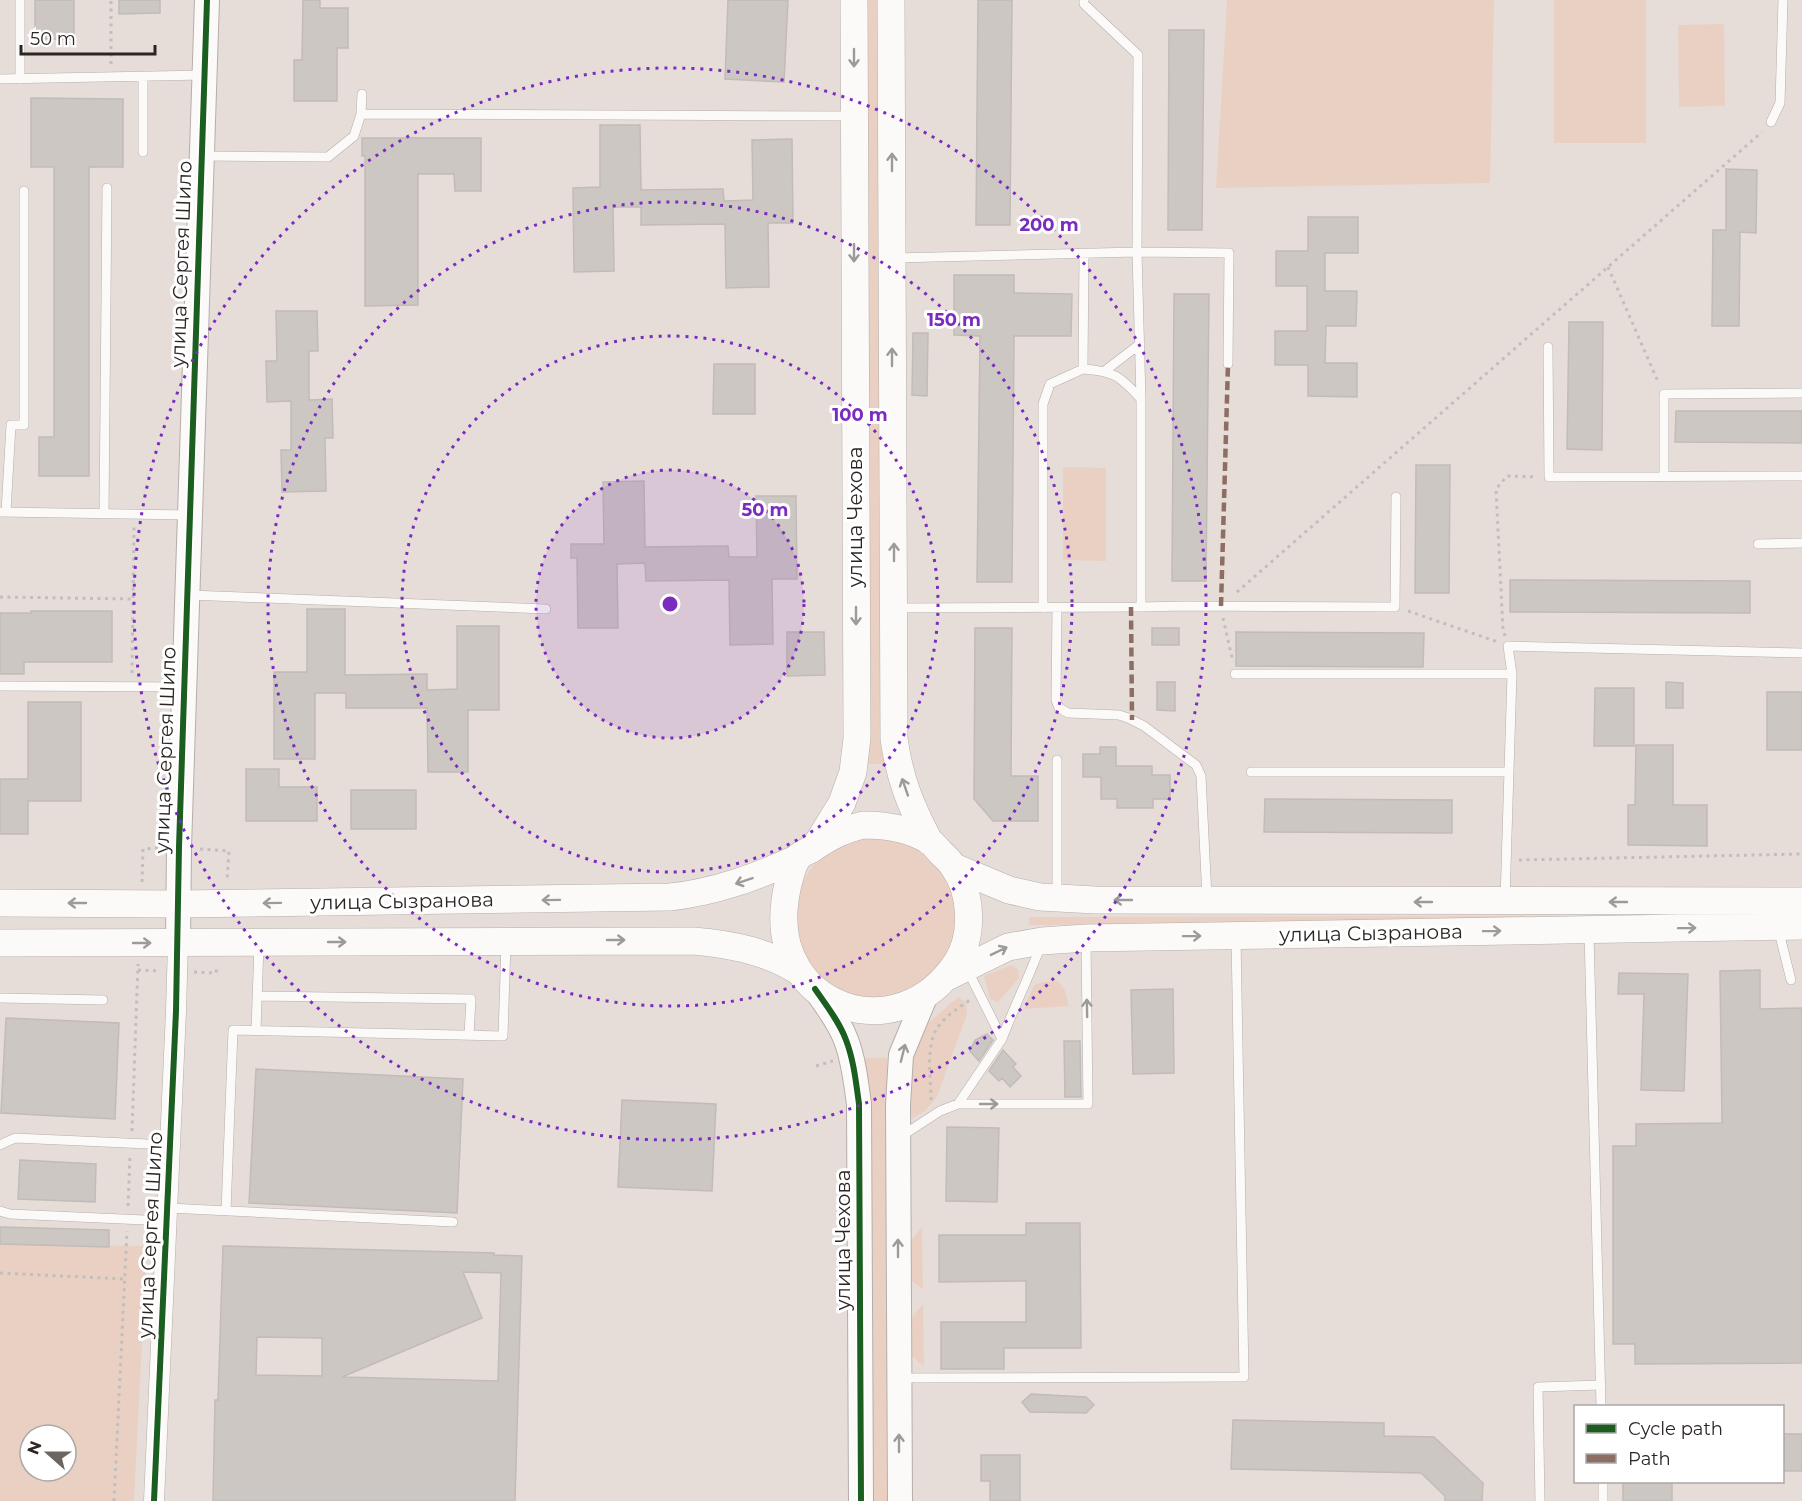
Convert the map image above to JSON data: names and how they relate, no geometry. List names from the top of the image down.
{
  "streets": {
    "main road": ["улица Чехова", "улица Сызранова"],
    "street": ["улица Сергея Шило"]
  },
  "crossings": [
    ["улица Сергея Шило", "улица Сызранова"],
    ["улица Чехова", "улица Сызранова"]
  ],
  "legend": ["Cycle path", "Path"],
  "scale_bar": "50 m",
  "north": "left",
  "rings": [
    "200 m",
    "150 m",
    "100 m",
    "50 m"
  ]
}
